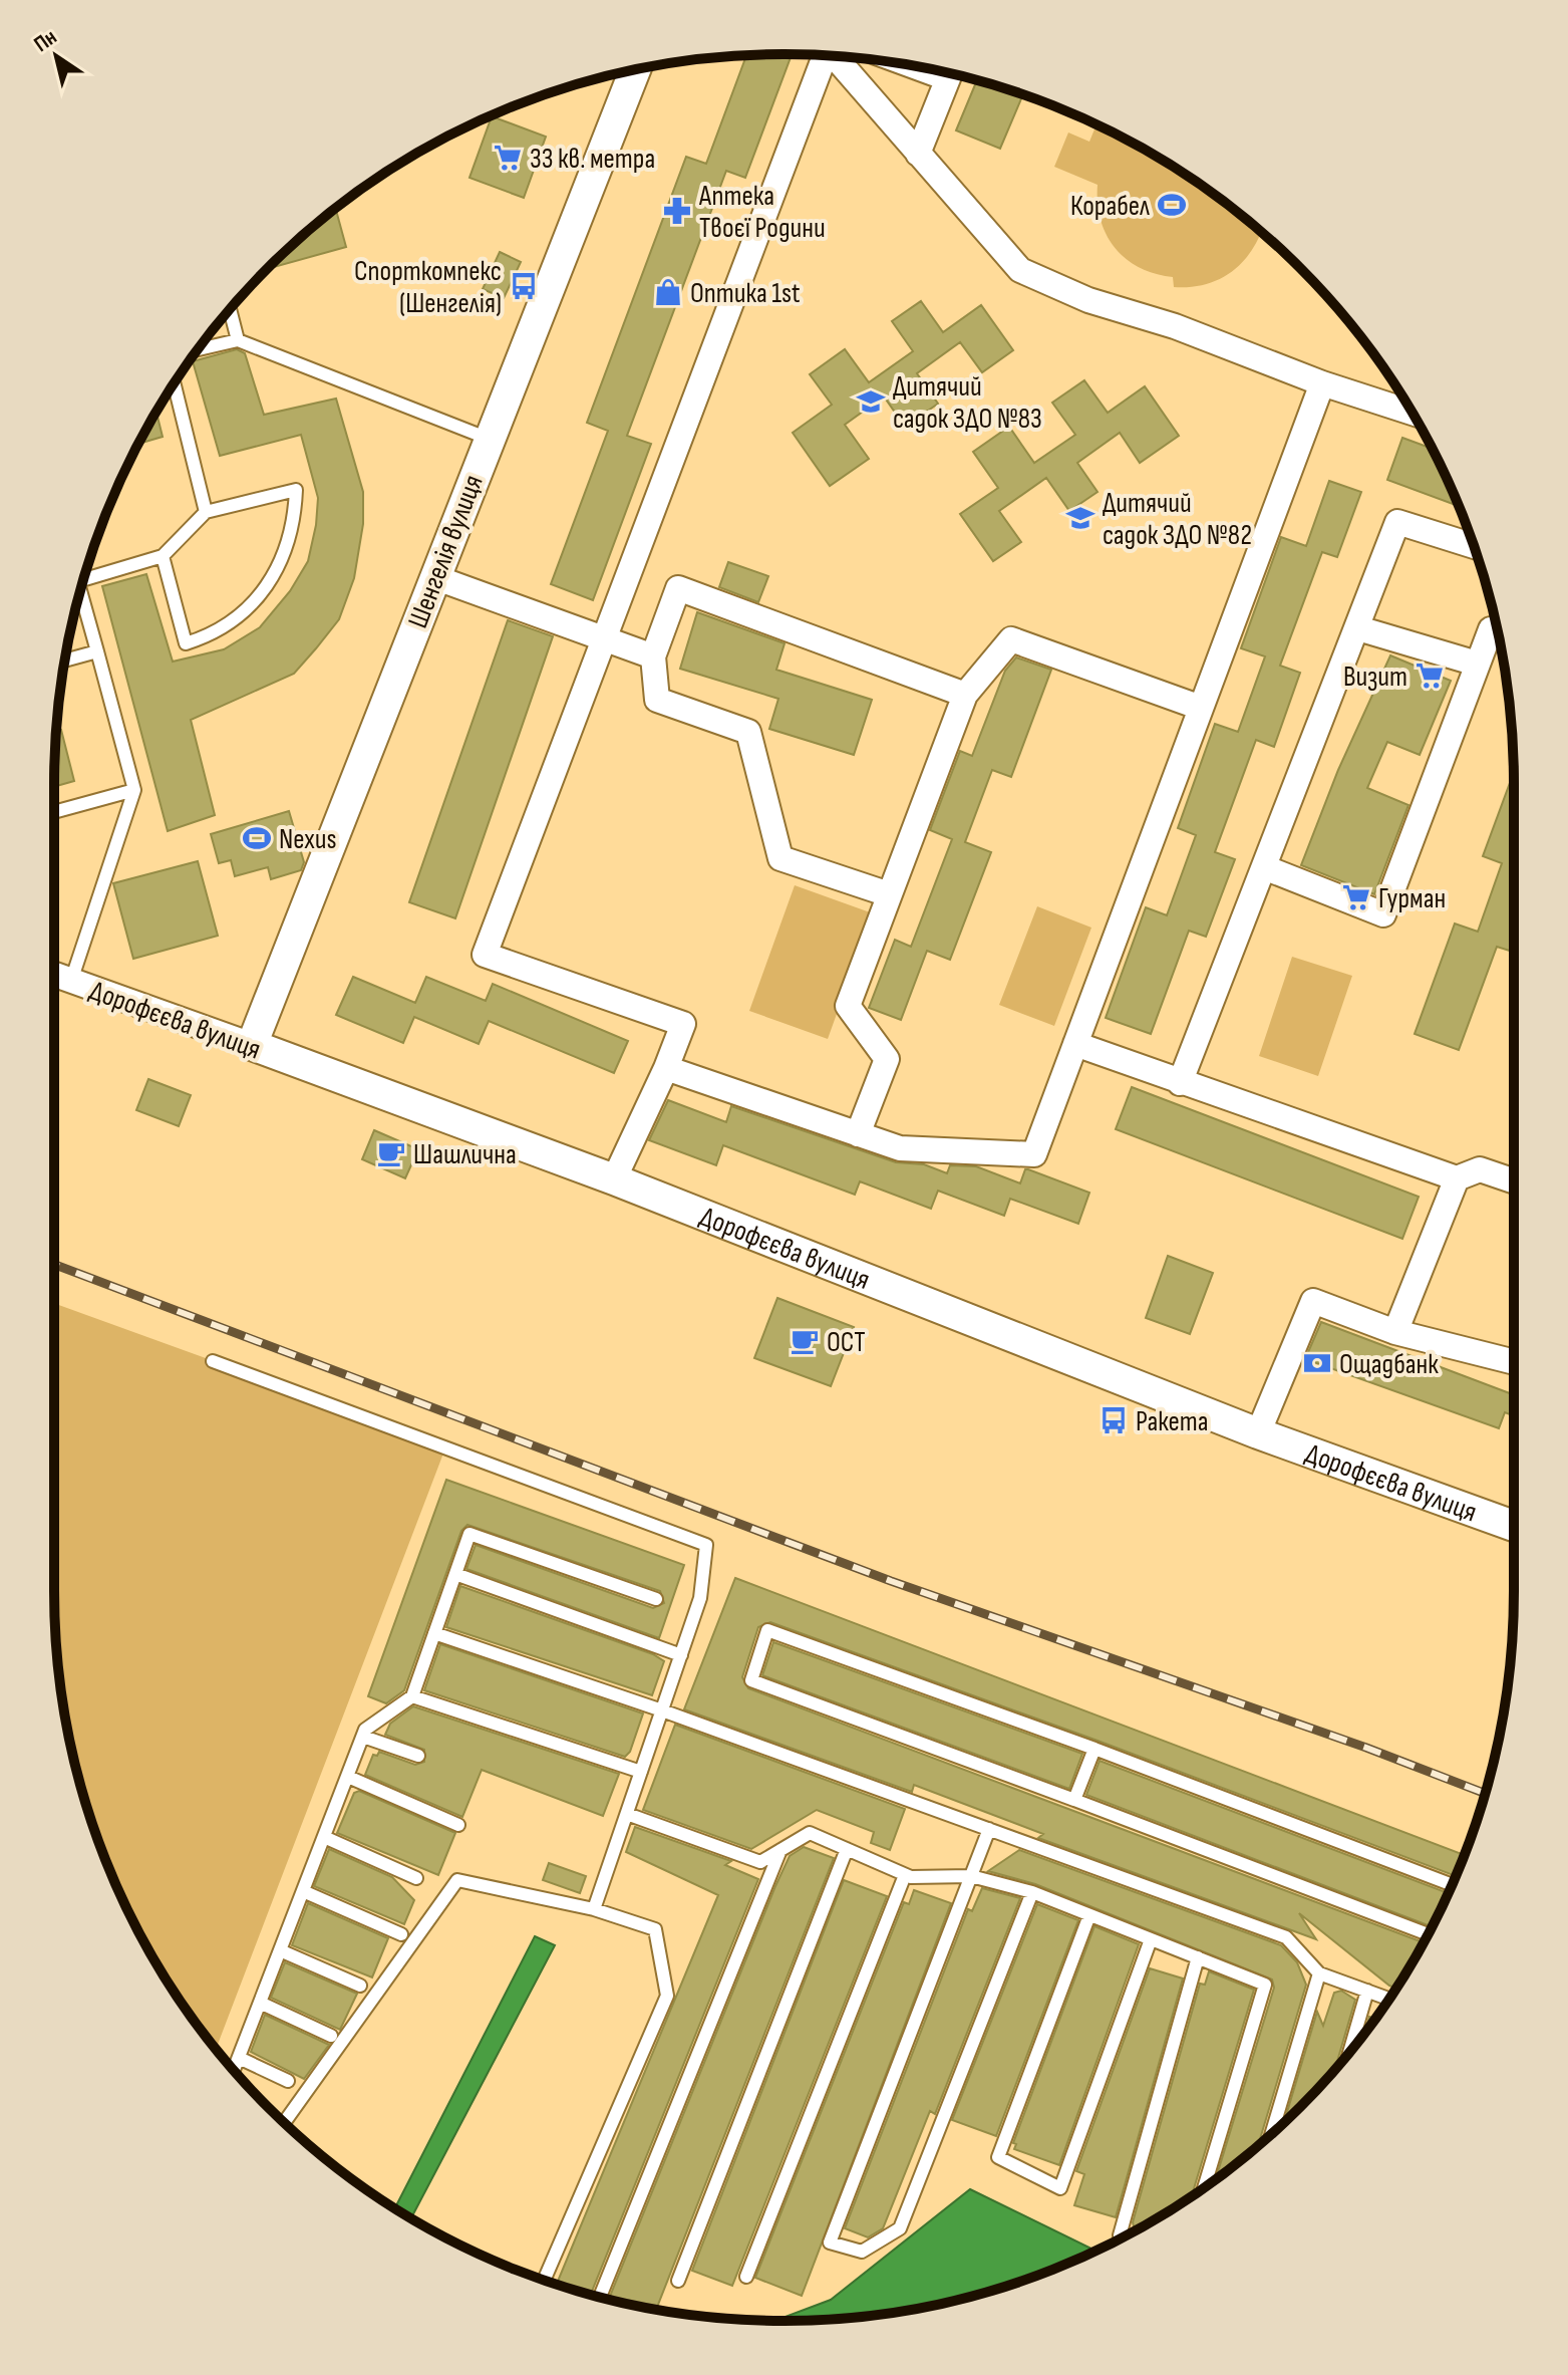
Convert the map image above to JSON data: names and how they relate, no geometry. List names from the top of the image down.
{
  "streets": {
    "street": ["Шенгелія вулиця", "Дорофєєва вулиця"]
  },
  "crossings": [
    ["Шенгелія вулиця", "Дорофєєва вулиця"]
  ],
  "places": {
    "supermarket": ["33 кв. метра", "Визит", "Гурман"],
    "sports": ["Корабел", "Nexus"],
    "pharmacy": ["Аптека Твоєї Родини"],
    "bus stop": ["Спорткомпекс (Шенгелія)", "Ракета"],
    "shop": ["Оптика 1st"],
    "school or university": ["Дитячий садок ЗДО №83", "Дитячий садок ЗДО №82"],
    "cafe": ["Шашлична", "ОСТ"],
    "bank": ["Ощадбанк"]
  },
  "north": "top left"
}
